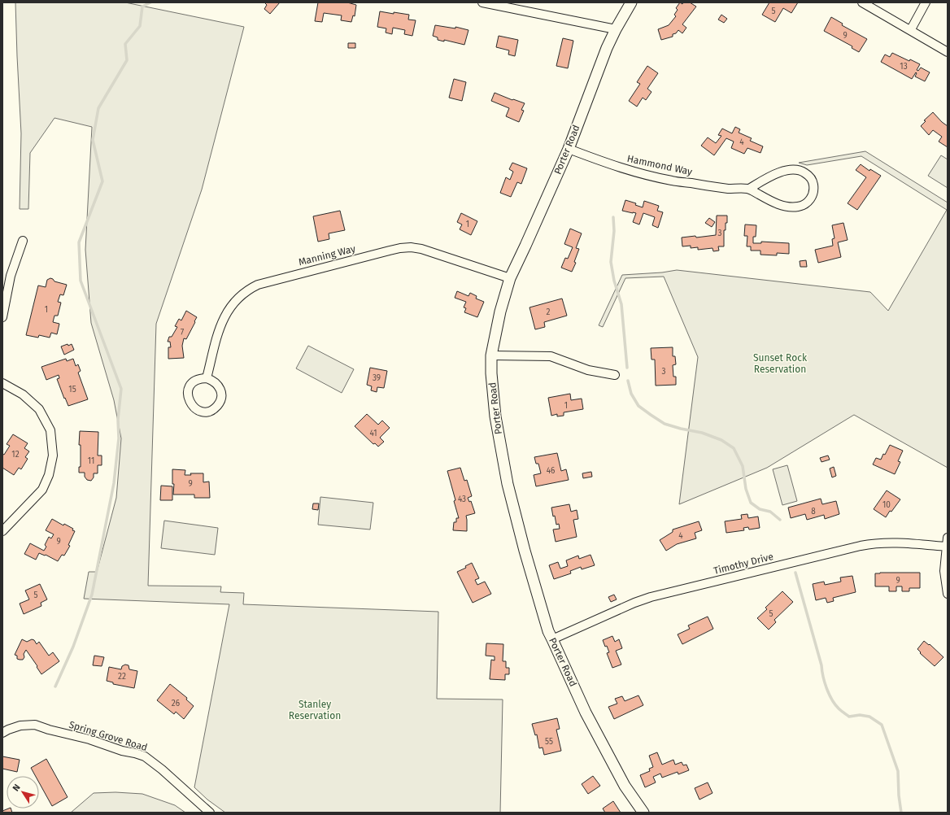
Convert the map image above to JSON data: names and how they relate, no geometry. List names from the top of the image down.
{
  "streets": {
    "street": [
      "Porter Road",
      "Hammond Way",
      "Manning Way",
      "Timothy Drive",
      "Spring Grove Road"
    ]
  },
  "crossings": [
    ["Porter Road", "Hammond Way"],
    ["Porter Road", "Manning Way"],
    ["Porter Road", "Timothy Drive"]
  ],
  "parks": ["Sunset Rock Reservation", "Stanley Reservation"],
  "house_numbers": [
    "5",
    "9",
    "13",
    "4",
    "1",
    "3",
    "1",
    "2",
    "7",
    "3",
    "39",
    "15",
    "1",
    "41",
    "12",
    "11",
    "46",
    "9",
    "43",
    "10",
    "8",
    "4",
    "9",
    "9",
    "5",
    "5",
    "22",
    "26",
    "55"
  ],
  "north": "top left"
}
